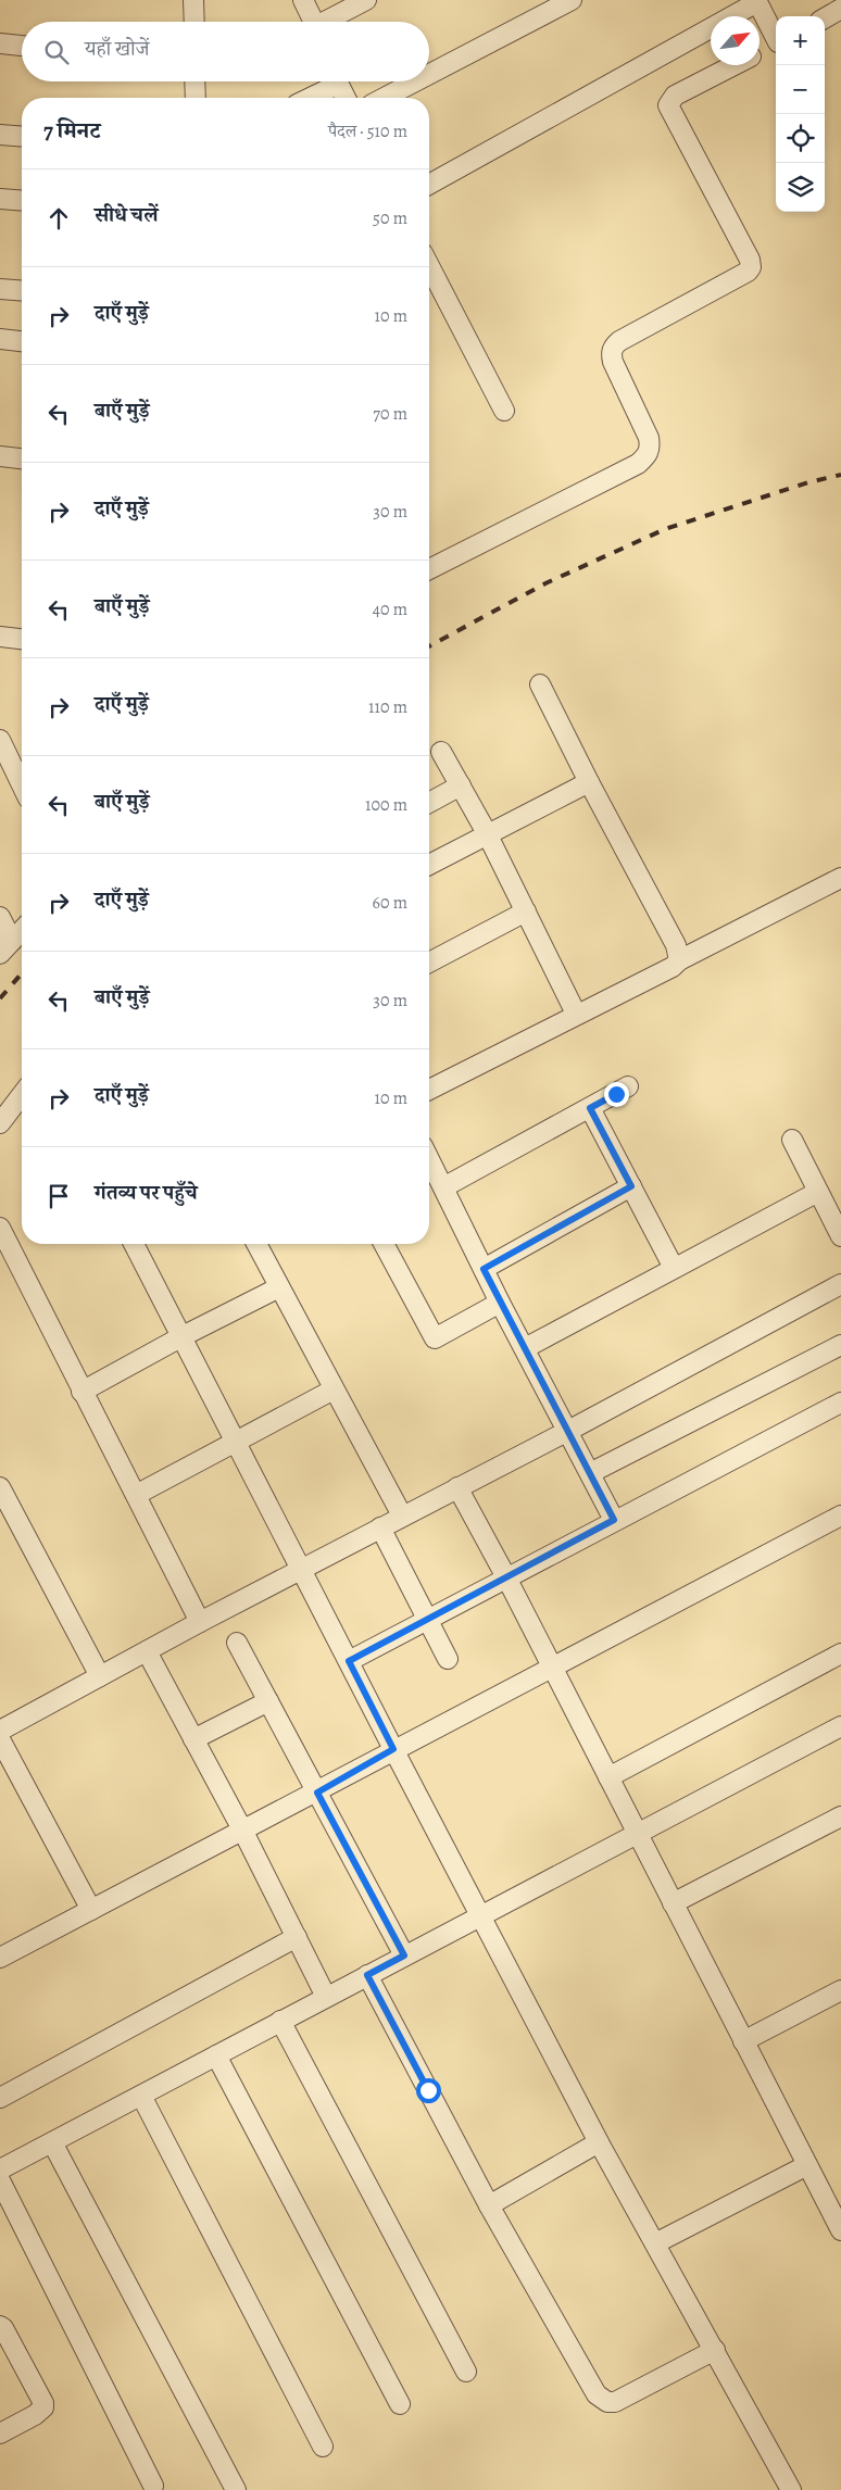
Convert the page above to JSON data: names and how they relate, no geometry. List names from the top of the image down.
{
  "north": "top right",
  "page": {
    "map_buttons": ["+", "−"],
    "search": "यहाँ खोजें",
    "heading": ["7 मिनट", "पैदल · 510 m"],
    "list": [
      ["सीधे चलें", "50 m"],
      ["दाएँ मुड़ें", "10 m"],
      ["बाएँ मुड़ें", "70 m"],
      ["दाएँ मुड़ें", "30 m"],
      ["बाएँ मुड़ें", "40 m"],
      ["दाएँ मुड़ें", "110 m"],
      ["बाएँ मुड़ें", "100 m"],
      ["दाएँ मुड़ें", "60 m"],
      ["बाएँ मुड़ें", "30 m"],
      ["दाएँ मुड़ें", "10 m"],
      "गंतव्य पर पहुँचे"
    ]
  }
}
